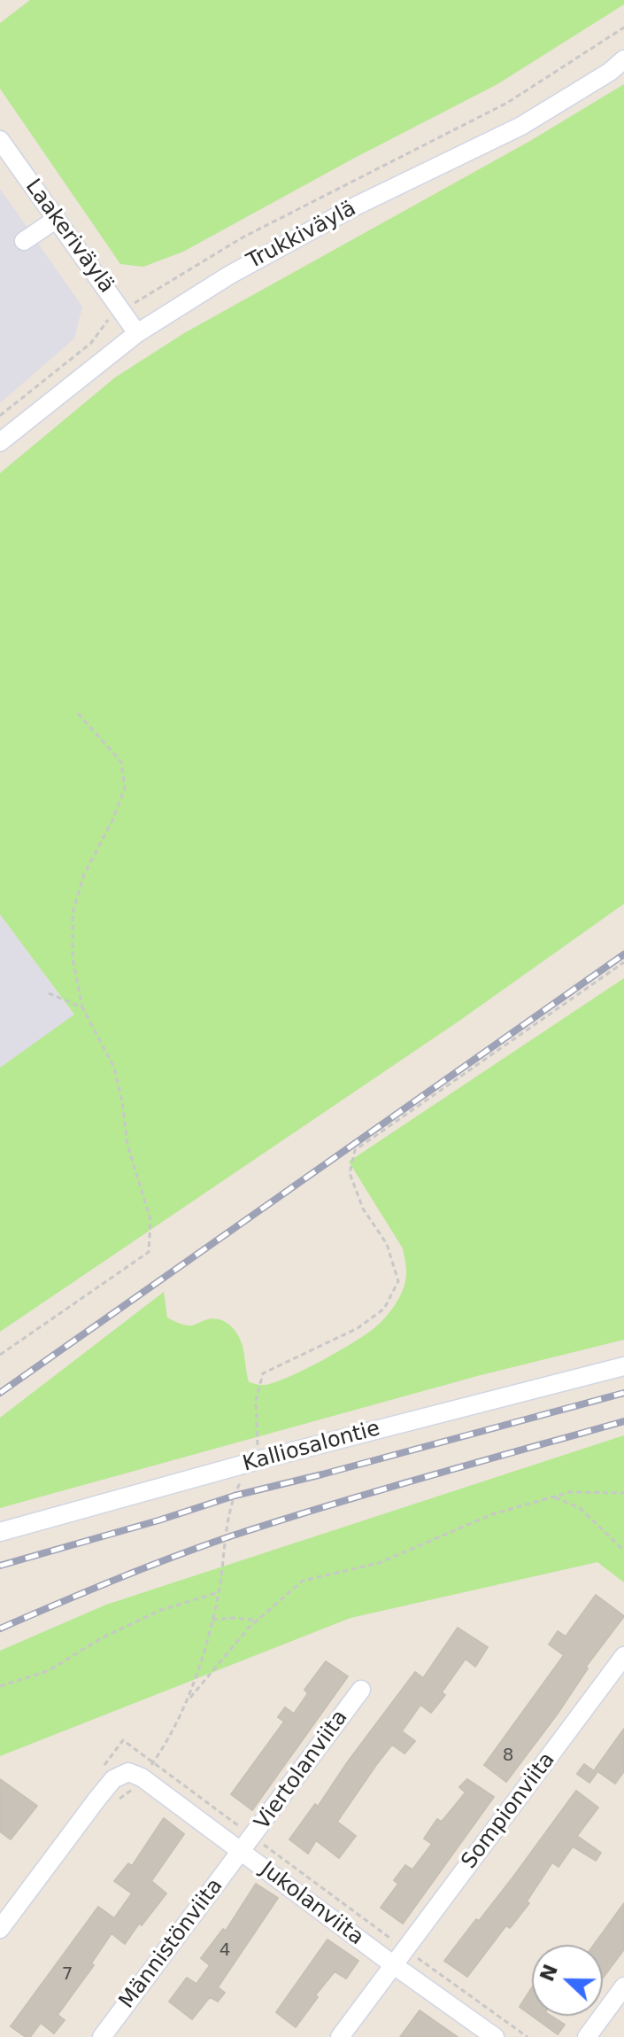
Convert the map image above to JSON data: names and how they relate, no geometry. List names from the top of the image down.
{
  "streets": {
    "street": [
      "Trukkiväylä",
      "Laakeriväylä",
      "Kalliosalontie",
      "Viertolanviita",
      "Sompionviita",
      "Jukolanviita",
      "Männistönviita"
    ]
  },
  "crossings": [
    ["Trukkiväylä", "Laakeriväylä"],
    ["Viertolanviita", "Jukolanviita"],
    ["Viertolanviita", "Männistönviita"],
    ["Sompionviita", "Jukolanviita"],
    ["Jukolanviita", "Männistönviita"]
  ],
  "house_numbers": ["8", "4", "7"],
  "north": "left"
}
